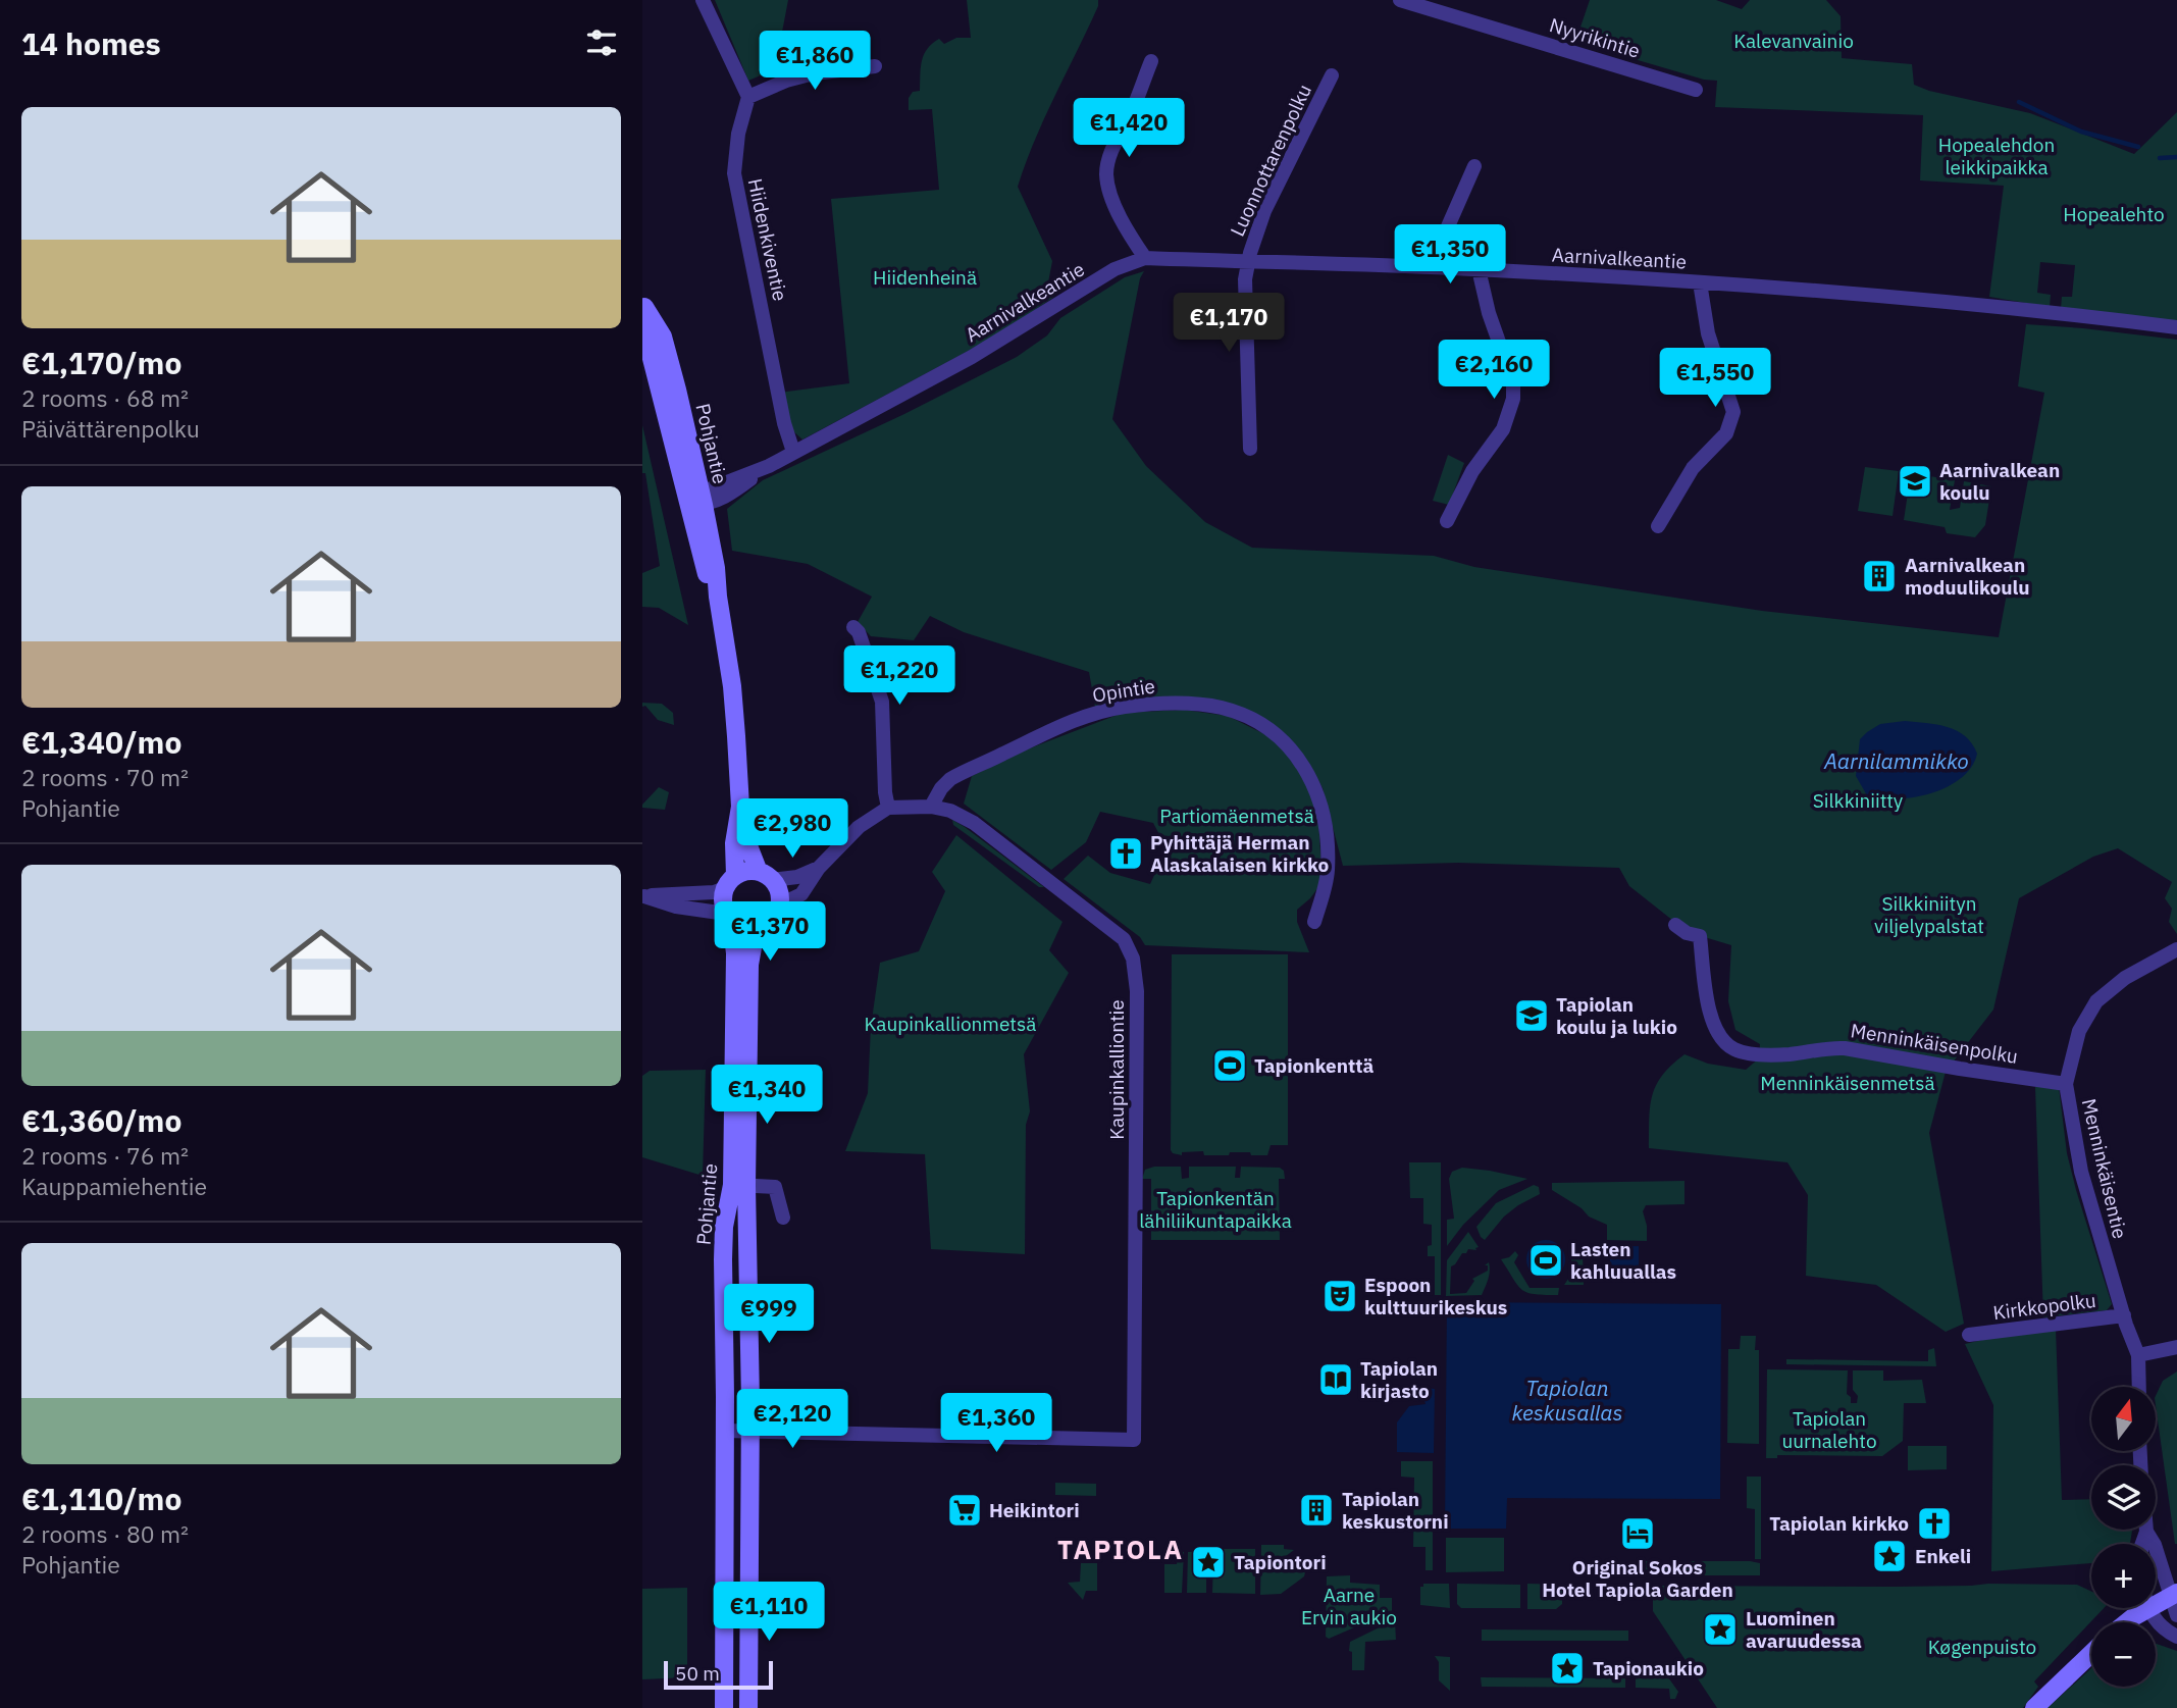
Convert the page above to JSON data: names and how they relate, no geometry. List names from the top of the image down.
{
  "streets": {
    "main road": ["Pohjantie"],
    "street": [
      "Nyyrikintie",
      "Luonnottarenpolku",
      "Hiidenkiventie",
      "Aarnivalkeantie",
      "Opintie",
      "Menninkäisenpolku",
      "Kaupinkalliontie",
      "Menninkäisentie",
      "Kirkkopolku"
    ]
  },
  "crossings": [
    ["Luonnottarenpolku", "Aarnivalkeantie"],
    ["Hiidenkiventie", "Aarnivalkeantie"],
    ["Aarnivalkeantie", "Pohjantie"],
    ["Pohjantie", "Kaupinkalliontie"],
    ["Opintie", "Kaupinkalliontie"],
    ["Menninkäisenpolku", "Menninkäisentie"],
    ["Menninkäisentie", "Kirkkopolku"]
  ],
  "districts": ["TAPIOLA"],
  "water": ["Aarnilammikko", "Tapiolan keskusallas"],
  "parks": [
    "Kalevanvainio",
    "Hopealehdon leikkipaikka",
    "Hopealehto",
    "Hiidenheinä",
    "Silkkiniitty",
    "Partiomäenmetsä",
    "Silkkiniityn viljelypalstat",
    "Kaupinkallionmetsä",
    "Menninkäisenmetsä",
    "Tapionkentän lähiliikuntapaikka",
    "Tapiolan uurnalehto",
    "Aarne Ervin aukio",
    "Køgenpuisto"
  ],
  "places": {
    "school or university": ["Aarnivalkean koulu", "Tapiolan koulu ja lukio"],
    "building": ["Aarnivalkean moduulikoulu", "Tapiolan keskustorni"],
    "church": ["Pyhittäjä Herman Alaskalaisen kirkko", "Tapiolan kirkko"],
    "sports": ["Tapionkenttä", "Lasten kahluuallas"],
    "theatre": ["Espoon kulttuurikeskus"],
    "library": ["Tapiolan kirjasto"],
    "supermarket": ["Heikintori"],
    "hotel": ["Original Sokos Hotel Tapiola Garden"],
    "place": [
      "Enkeli",
      "Tapiontori",
      "Luominen avaruudessa",
      "Tapionaukio"
    ]
  },
  "scale_bar": "50 m",
  "north": "top",
  "page": {
    "heading": "14 homes",
    "price": [
      "€1,860",
      "€1,420",
      "€1,350",
      "€1,170",
      "€2,160",
      "€1,550",
      "€1,220",
      "€2,980",
      "€1,370",
      "€1,340",
      "€999",
      "€2,120",
      "€1,360",
      "€1,110"
    ],
    "list": [
      {
        "name": "€1,170/mo",
        "note": "2 rooms · 68 m² · Päivättärenpolku"
      },
      {
        "name": "€1,340/mo",
        "note": "2 rooms · 70 m² · Pohjantie"
      },
      {
        "name": "€1,360/mo",
        "note": "2 rooms · 76 m² · Kauppamiehentie"
      },
      {
        "name": "€1,110/mo",
        "note": "2 rooms · 80 m² · Pohjantie"
      }
    ],
    "map_buttons": ["+", "−"],
    "scale": "50 m"
  }
}
